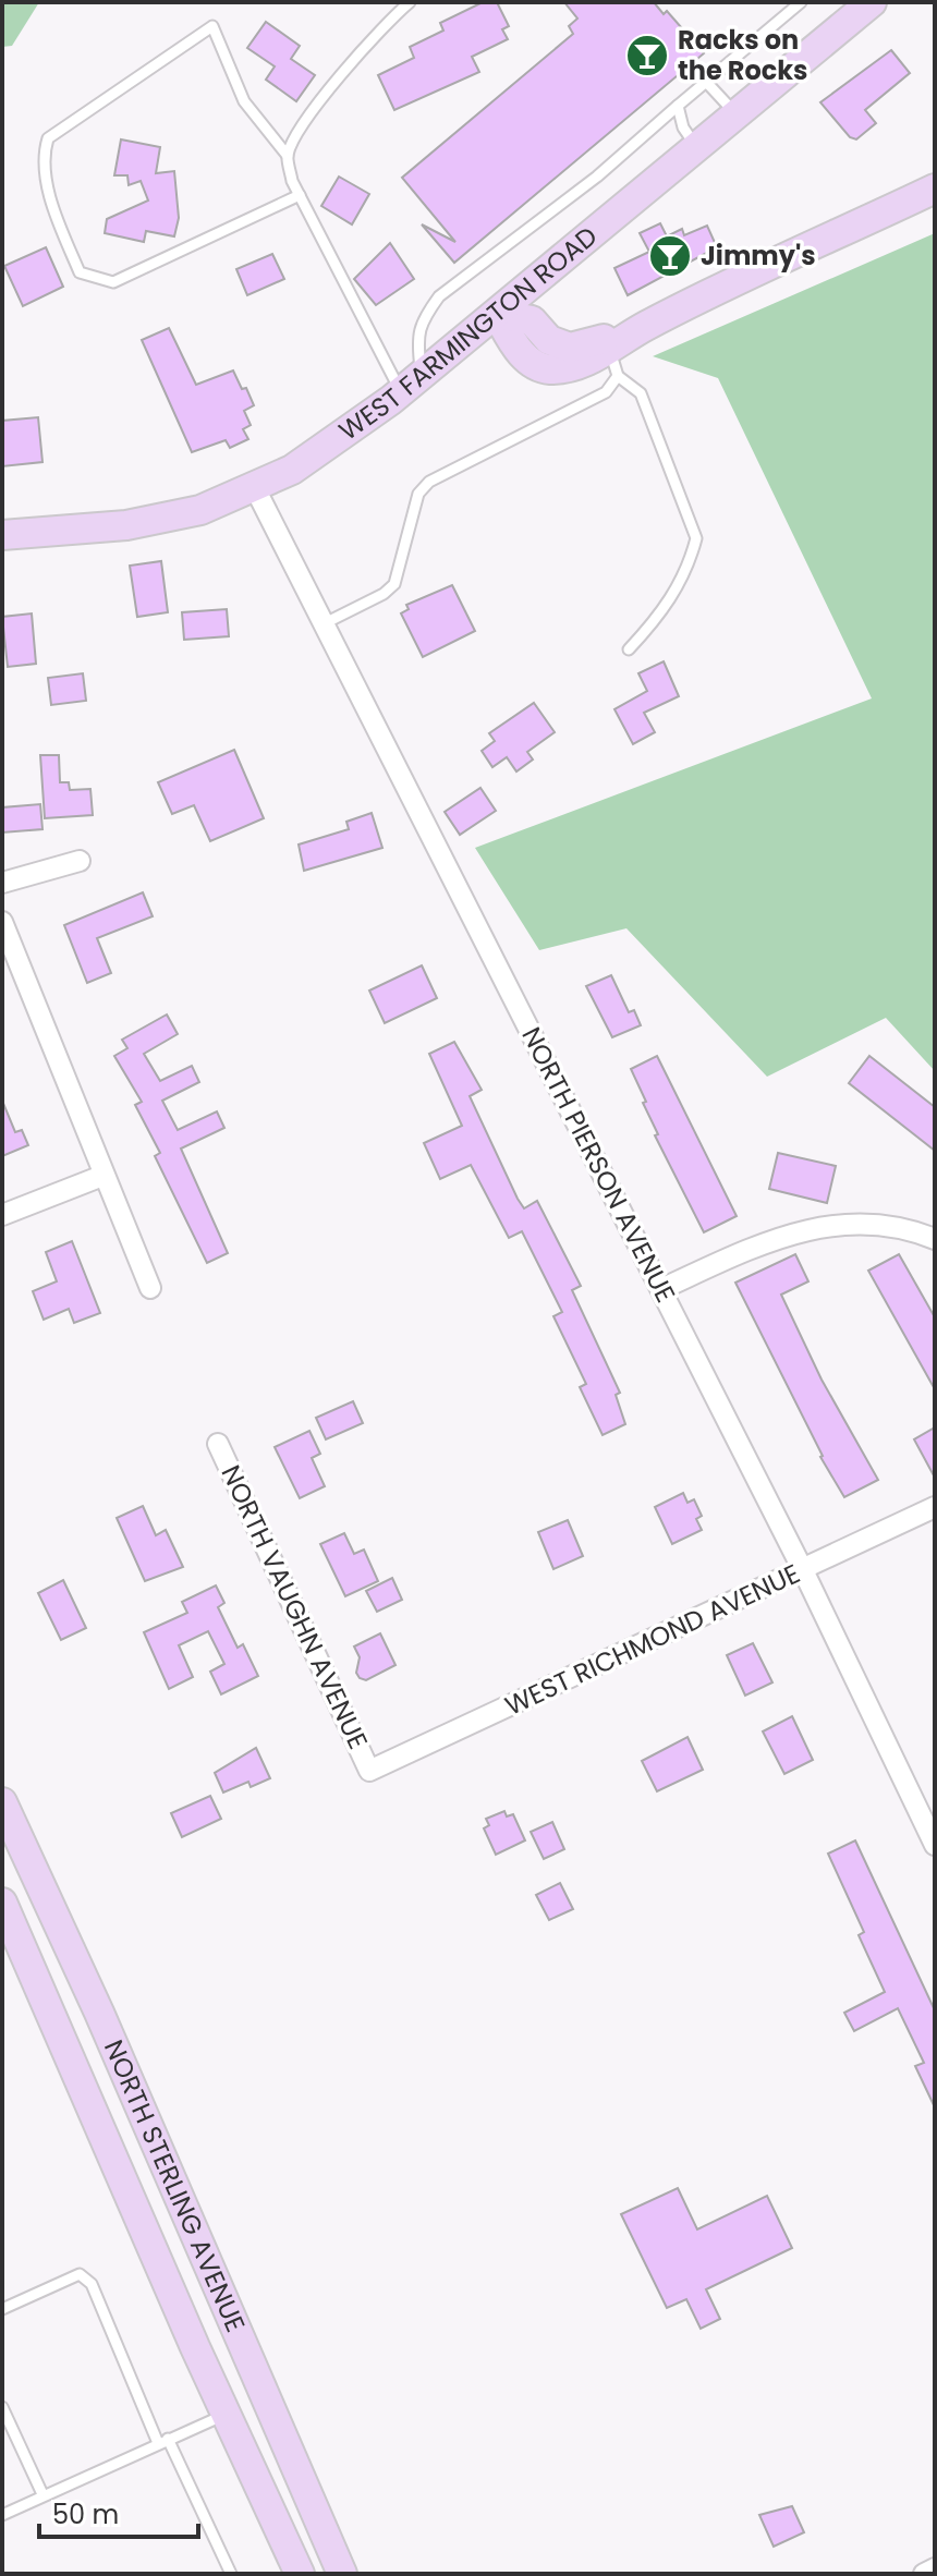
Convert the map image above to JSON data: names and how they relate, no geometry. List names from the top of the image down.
{
  "streets": {
    "main road": ["WEST FARMINGTON ROAD", "NORTH STERLING AVENUE"],
    "street": ["NORTH PIERSON AVENUE", "NORTH VAUGHN AVENUE", "WEST RICHMOND AVENUE"]
  },
  "crossings": [
    ["WEST FARMINGTON ROAD", "NORTH PIERSON AVENUE"],
    ["NORTH PIERSON AVENUE", "WEST RICHMOND AVENUE"],
    ["NORTH VAUGHN AVENUE", "WEST RICHMOND AVENUE"]
  ],
  "places": {
    "bar": ["Racks on the Rocks", "Jimmy's"]
  },
  "scale_bar": "50 m"
}
